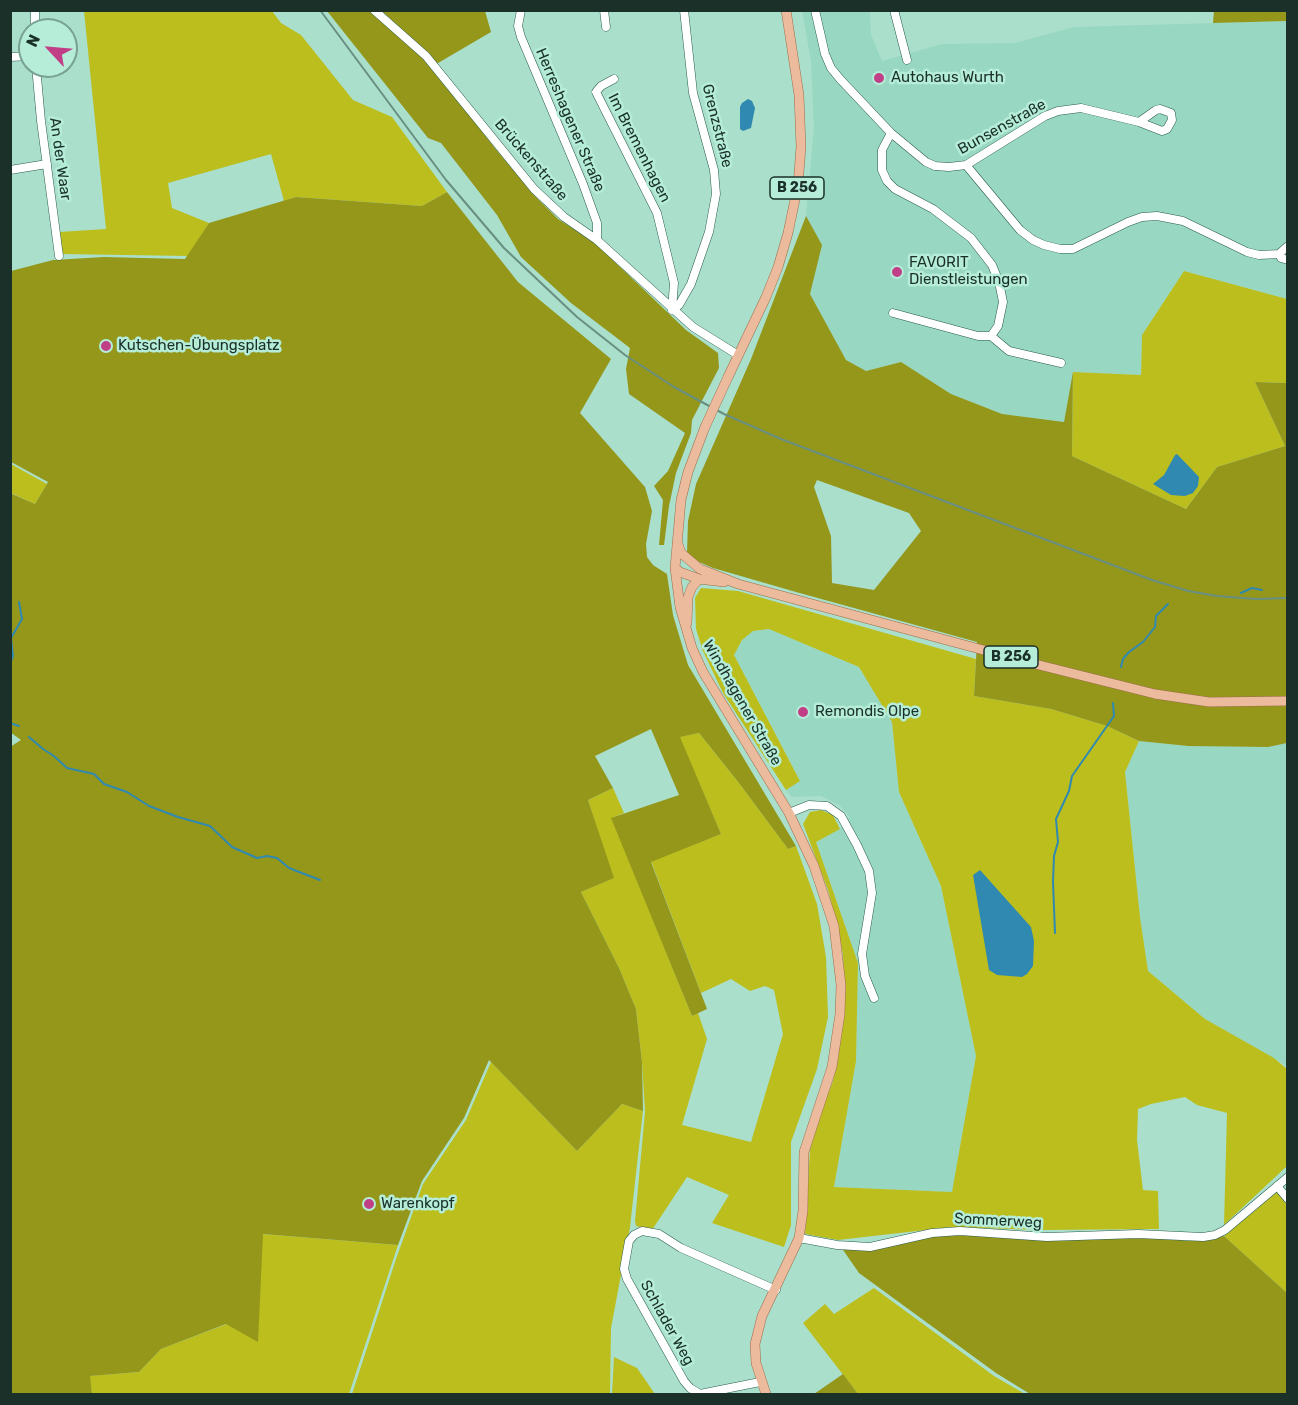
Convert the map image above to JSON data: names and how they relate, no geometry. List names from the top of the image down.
{
  "streets": {
    "main road": ["B 256", "Windhagener Straße"],
    "street": [
      "Herreshagener Straße",
      "Grenzstraße",
      "Bunsenstraße",
      "Im Bremenhagen",
      "An der Waar",
      "Brückenstraße",
      "Sommerweg",
      "Schlader Weg"
    ]
  },
  "crossings": [
    ["Herreshagener Straße", "Brückenstraße"],
    ["Grenzstraße", "Im Bremenhagen"],
    ["Grenzstraße", "Brückenstraße"],
    ["Im Bremenhagen", "Brückenstraße"],
    ["Brückenstraße", "B 256"],
    ["B 256", "Windhagener Straße"],
    ["Windhagener Straße", "Sommerweg"],
    ["Windhagener Straße", "Schlader Weg"]
  ],
  "places": [
    "Autohaus Wurth",
    "FAVORIT Dienstleistungen",
    "Kutschen-Übungsplatz",
    "Remondis Olpe",
    "Warenkopf"
  ],
  "north": "top left"
}
